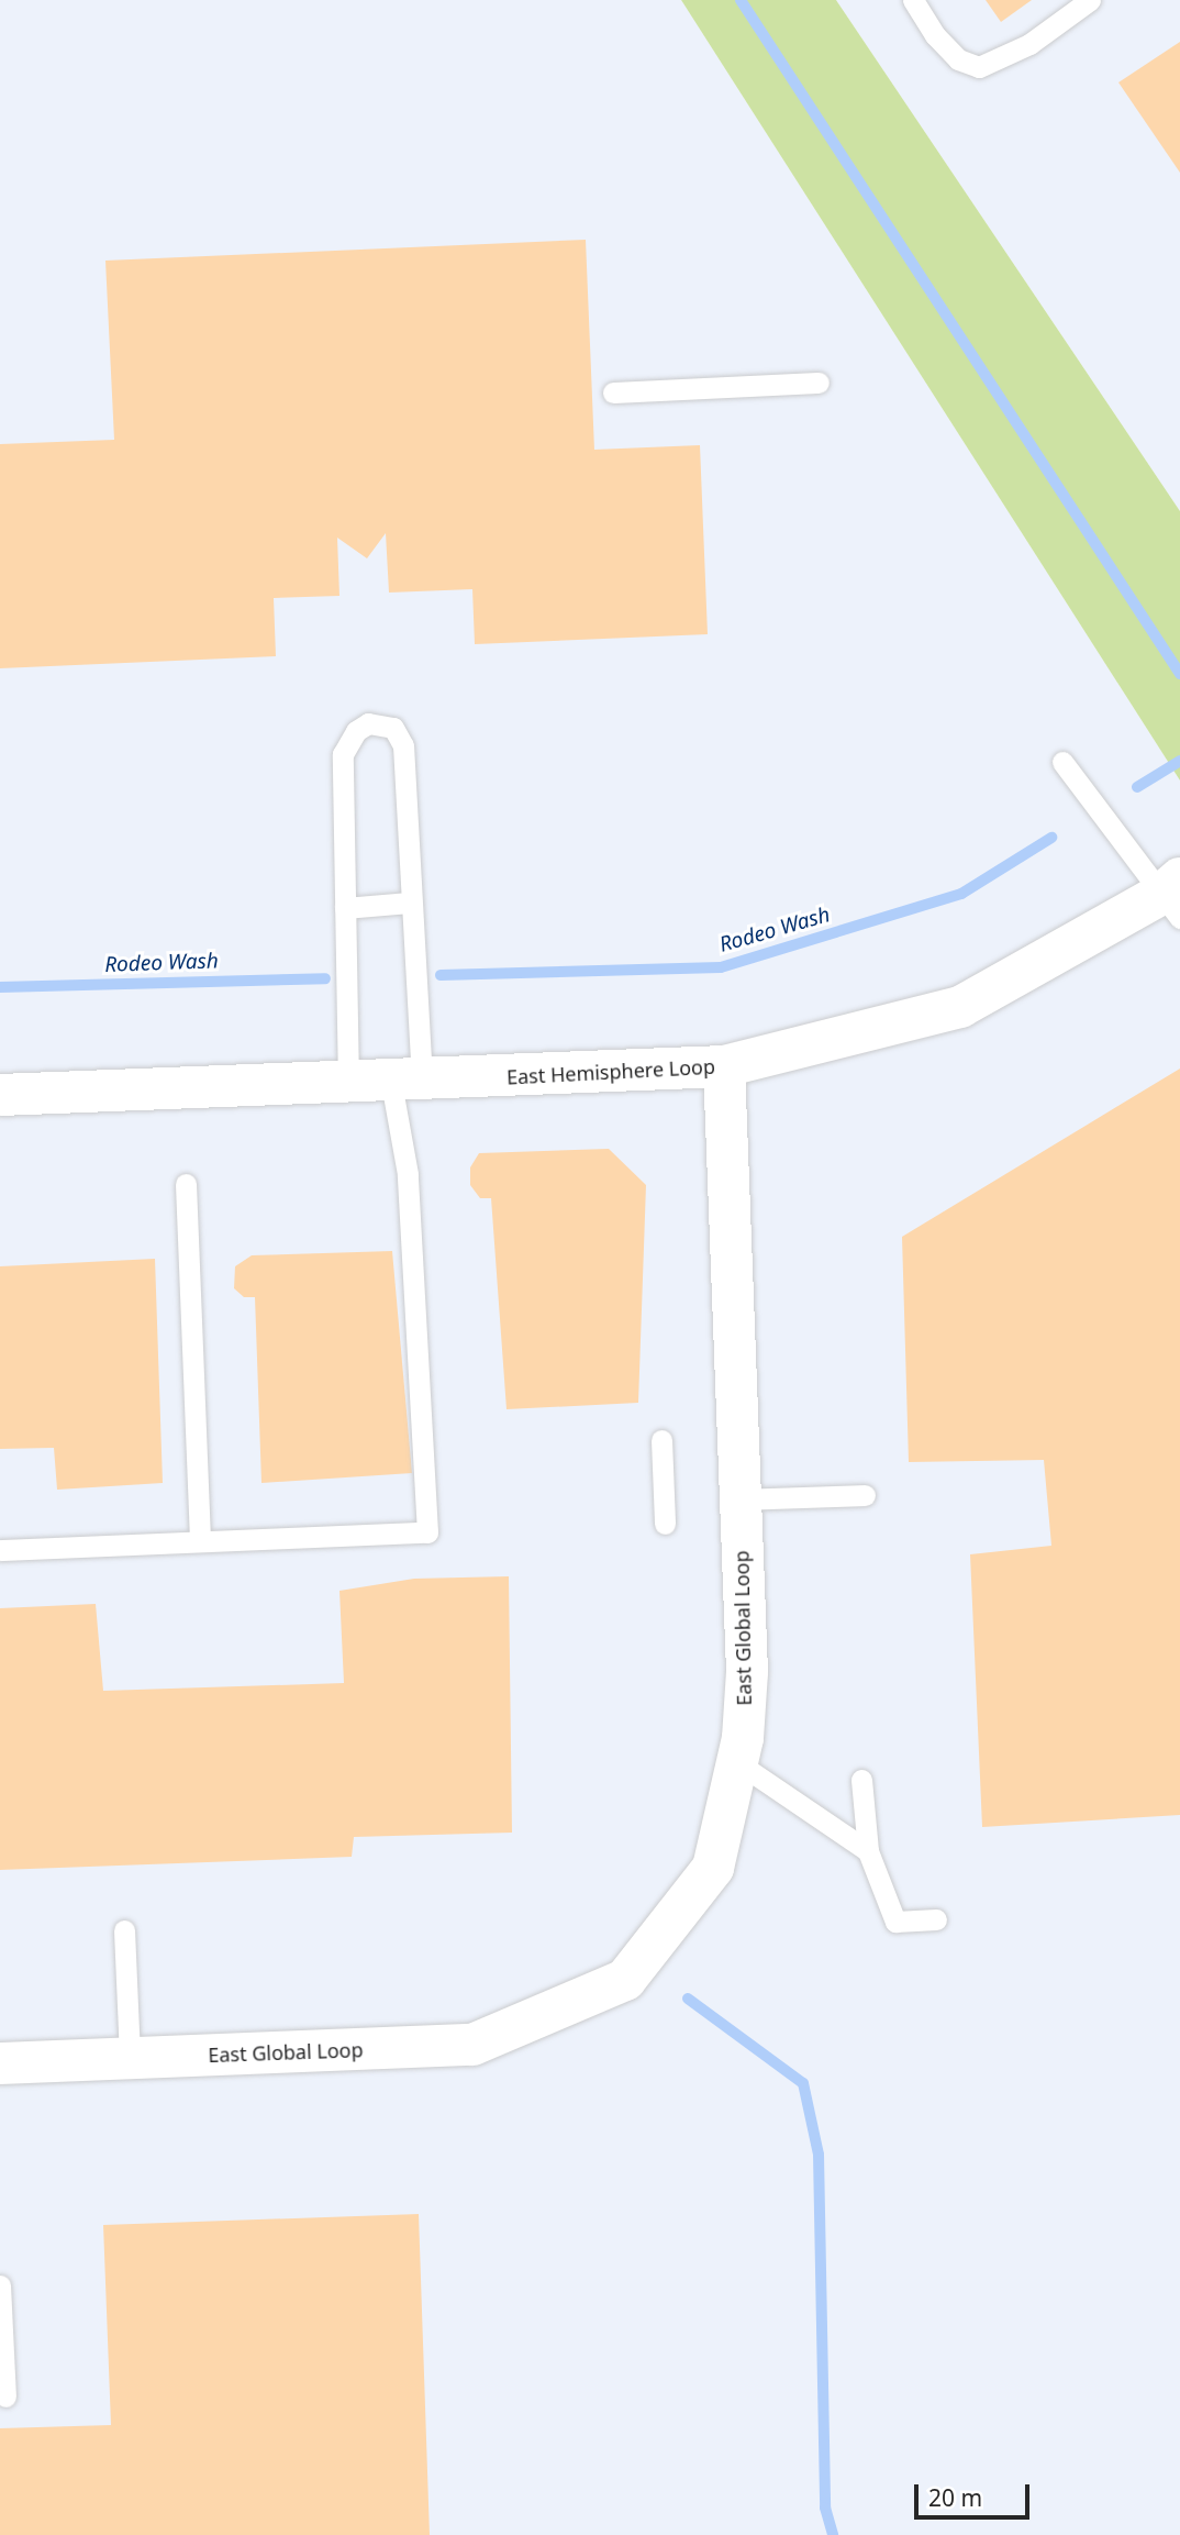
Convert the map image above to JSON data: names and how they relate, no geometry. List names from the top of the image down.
{
  "streets": {
    "street": ["East Hemisphere Loop", "East Global Loop"]
  },
  "crossings": [
    ["East Hemisphere Loop", "East Global Loop"]
  ],
  "water": ["Rodeo Wash"],
  "scale_bar": "20 m"
}
